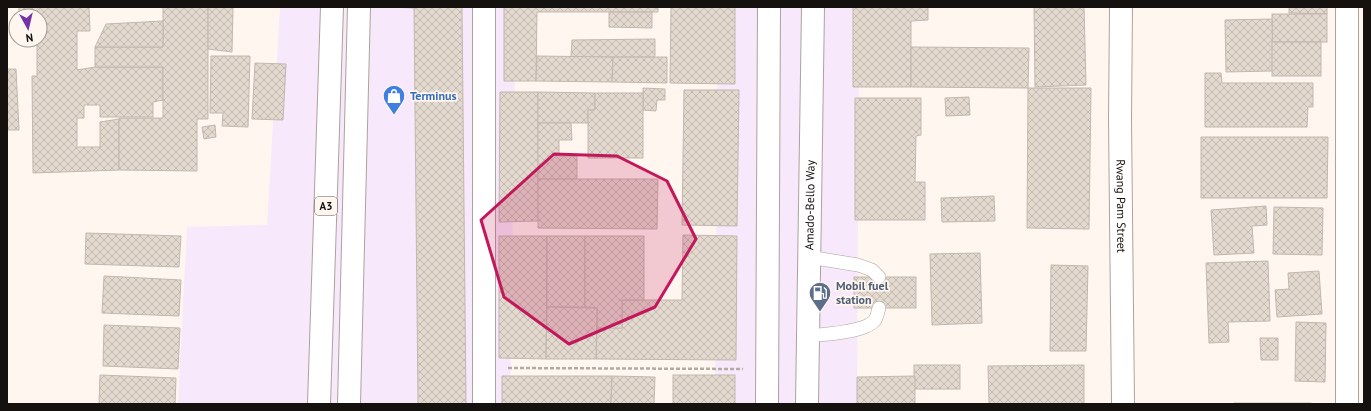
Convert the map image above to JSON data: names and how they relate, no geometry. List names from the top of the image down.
{
  "streets": {
    "main road": ["Amado-Bello Way", "A3", "Rwang Pam Street"]
  },
  "places": {
    "shop": ["Terminus"],
    "fuel station": ["Mobil fuel station"]
  },
  "north": "bottom"
}
